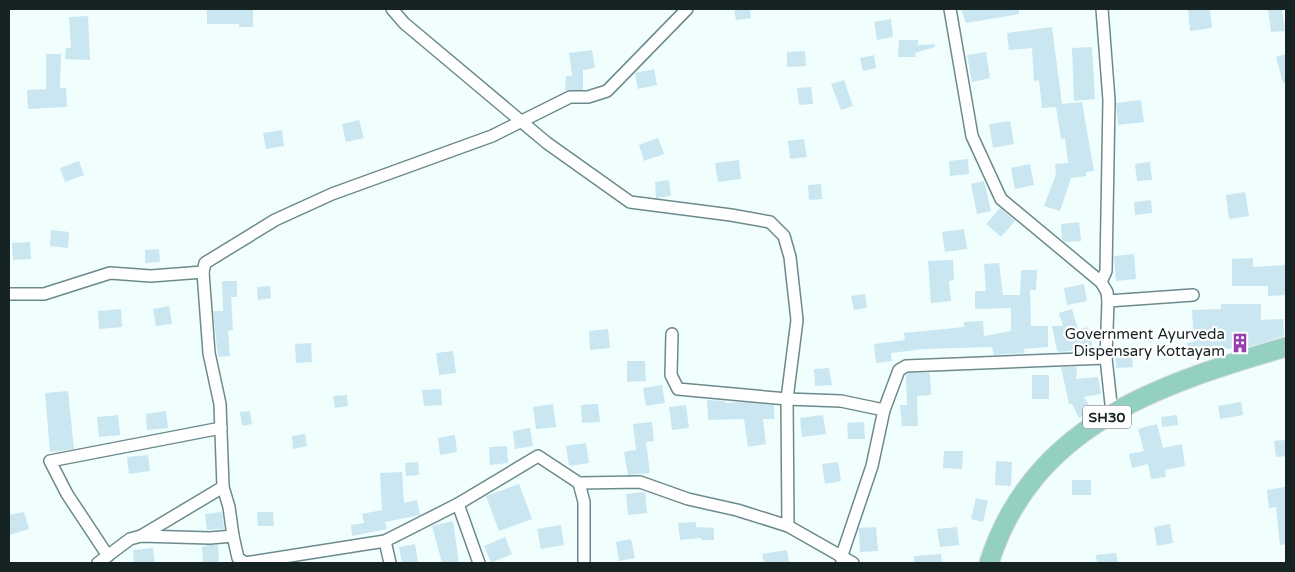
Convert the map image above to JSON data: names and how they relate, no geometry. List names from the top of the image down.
{
  "streets": {
    "main road": ["SH30"]
  },
  "places": {
    "building": ["Government Ayurveda Dispensary Kottayam"]
  }
}
